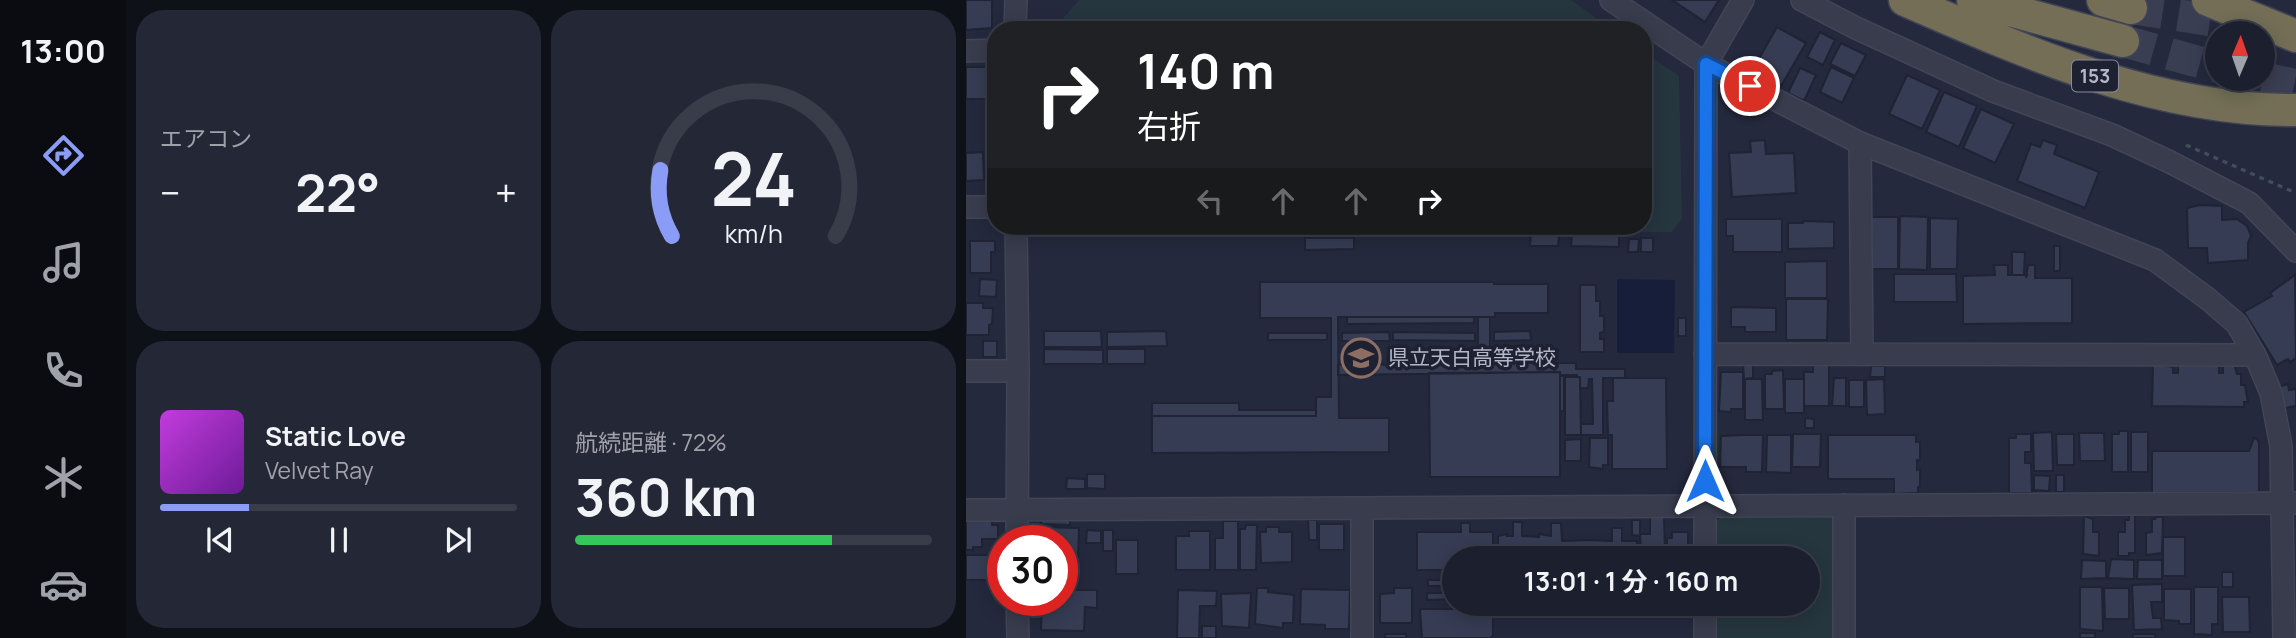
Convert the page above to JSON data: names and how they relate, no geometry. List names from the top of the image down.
{
  "streets": {
    "highway": ["153"]
  },
  "places": {
    "school or university": ["県立天白高等学校"]
  },
  "north": "top",
  "page": {
    "tabs": "13:00",
    "tile": [
      "エアコン",
      ["航続距離 · 72%", "360 km"]
    ],
    "turn": ["140 m", "右折"],
    "heat": ["−", "22°", "+"],
    "song": ["Static Love", "Velvet Ray"],
    "limit": "30",
    "trip": "13:01 · 1 分 · 160 m",
    "gauge": ["24", "km/h"]
  }
}
